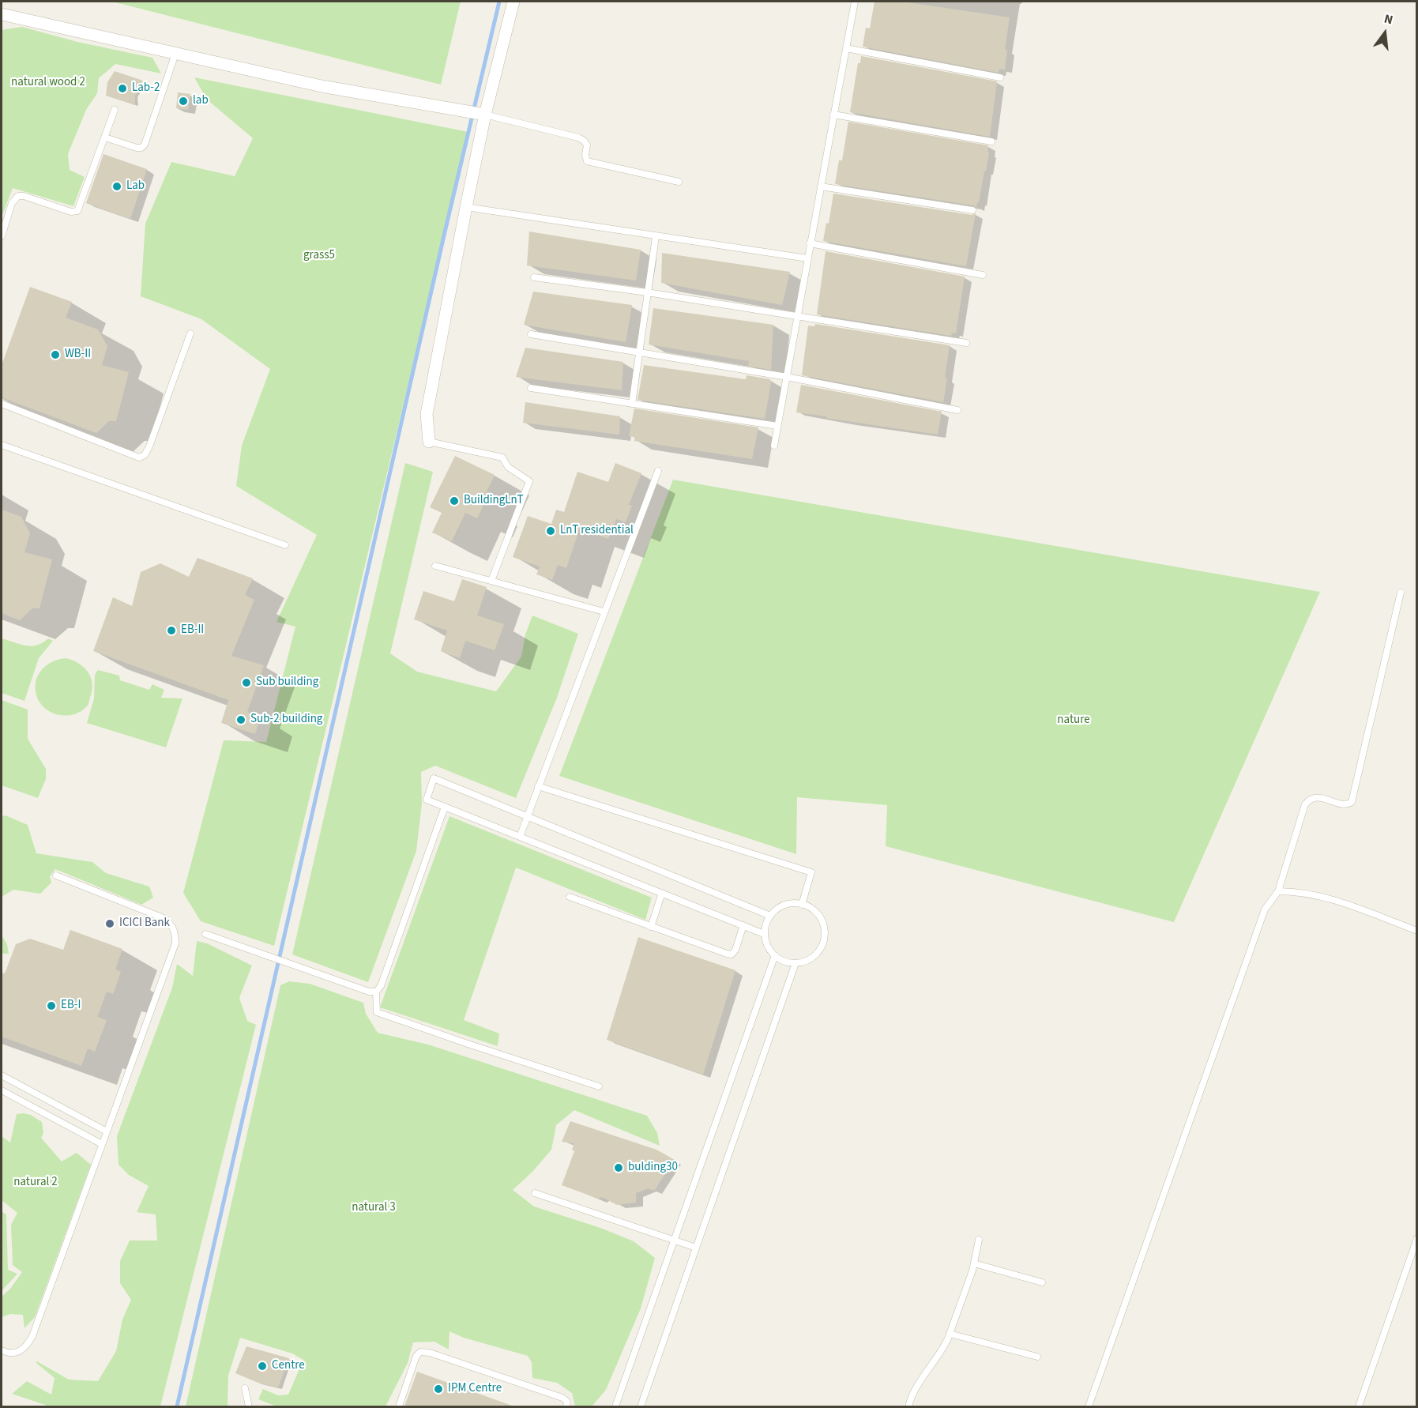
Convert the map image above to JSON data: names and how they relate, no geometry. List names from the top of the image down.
{
  "parks": [
    "natural wood 2",
    "grass5",
    "nature",
    "natural 2",
    "natural 3"
  ],
  "places": [
    "Lab-2",
    "lab",
    "Lab",
    "WB-II",
    "BuildingLnT",
    "LnT residential",
    "EB-II",
    "Sub building",
    "Sub-2 building",
    "ICICI Bank",
    "EB-I",
    "bulding30",
    "Centre",
    "IPM Centre"
  ],
  "north": "top"
}
